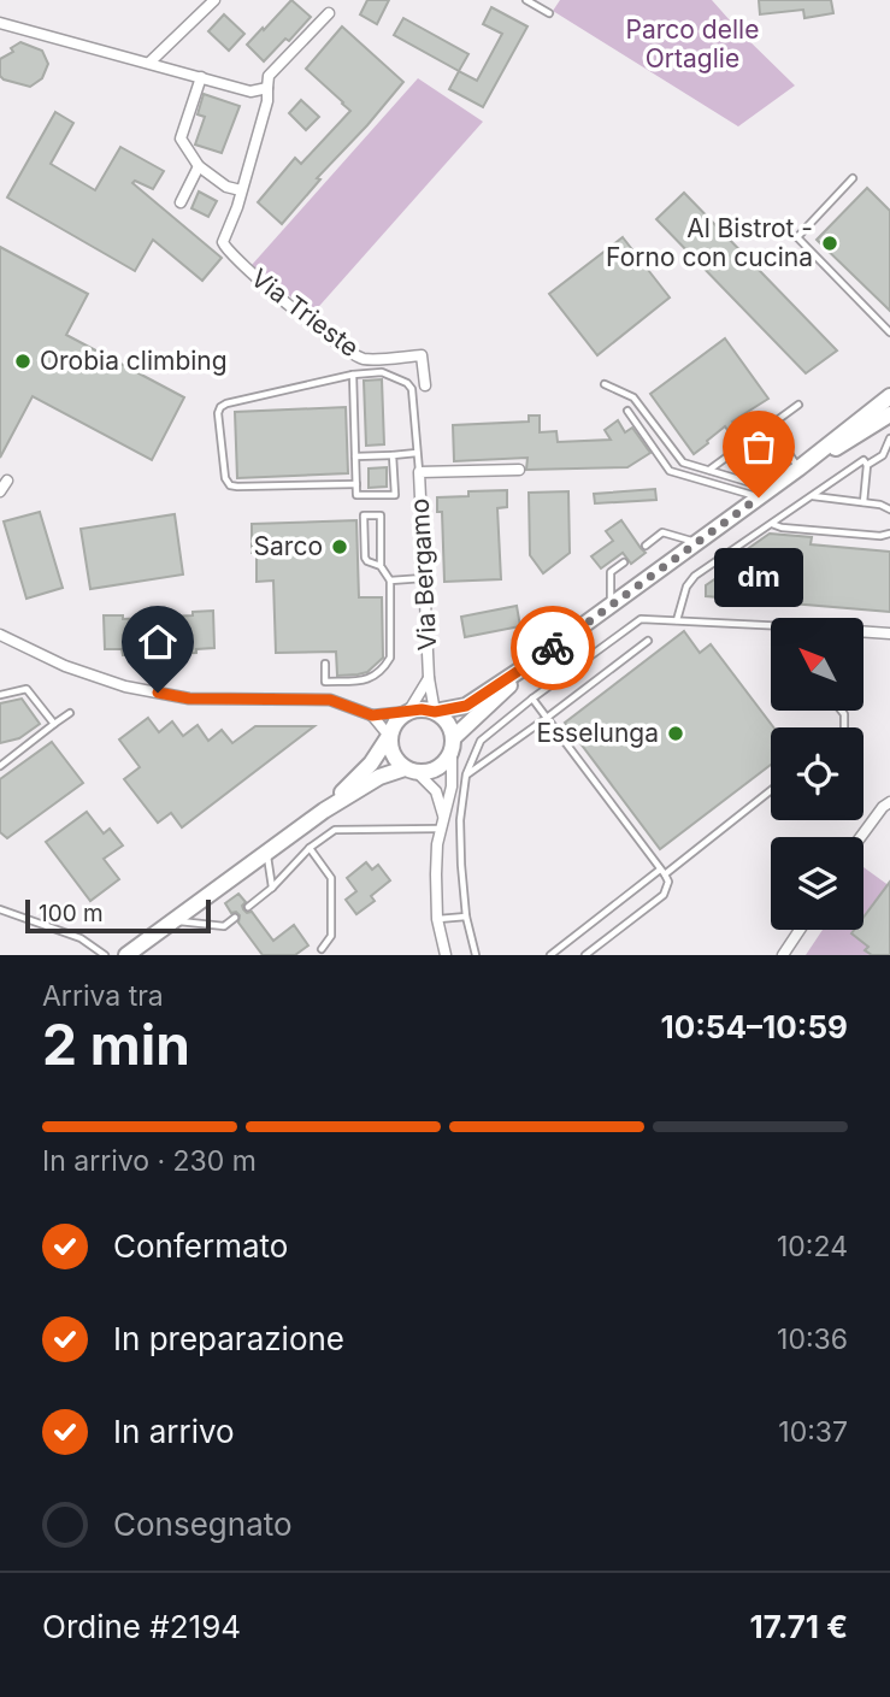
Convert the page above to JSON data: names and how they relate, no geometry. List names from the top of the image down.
{
  "streets": {
    "street": ["Via Trieste", "Via Bergamo"]
  },
  "parks": ["Parco delle Ortaglie"],
  "places": [
    "Al Bistrot - Forno con cucina",
    "Orobia climbing",
    "dm",
    "Sarco",
    "Esselunga"
  ],
  "scale_bar": "100 m",
  "north": "top left",
  "page": {
    "bubble": "dm",
    "scale": "100 m",
    "heading": ["2 min", "Arriva tra", "10:54–10:59"],
    "panel": ["Ordine #2194", "17.71 €"],
    "bar": "In arrivo · 230 m",
    "list": [
      ["Confermato", "10:24"],
      ["In preparazione", "10:36"],
      ["In arrivo", "10:37"],
      "Consegnato"
    ]
  }
}
